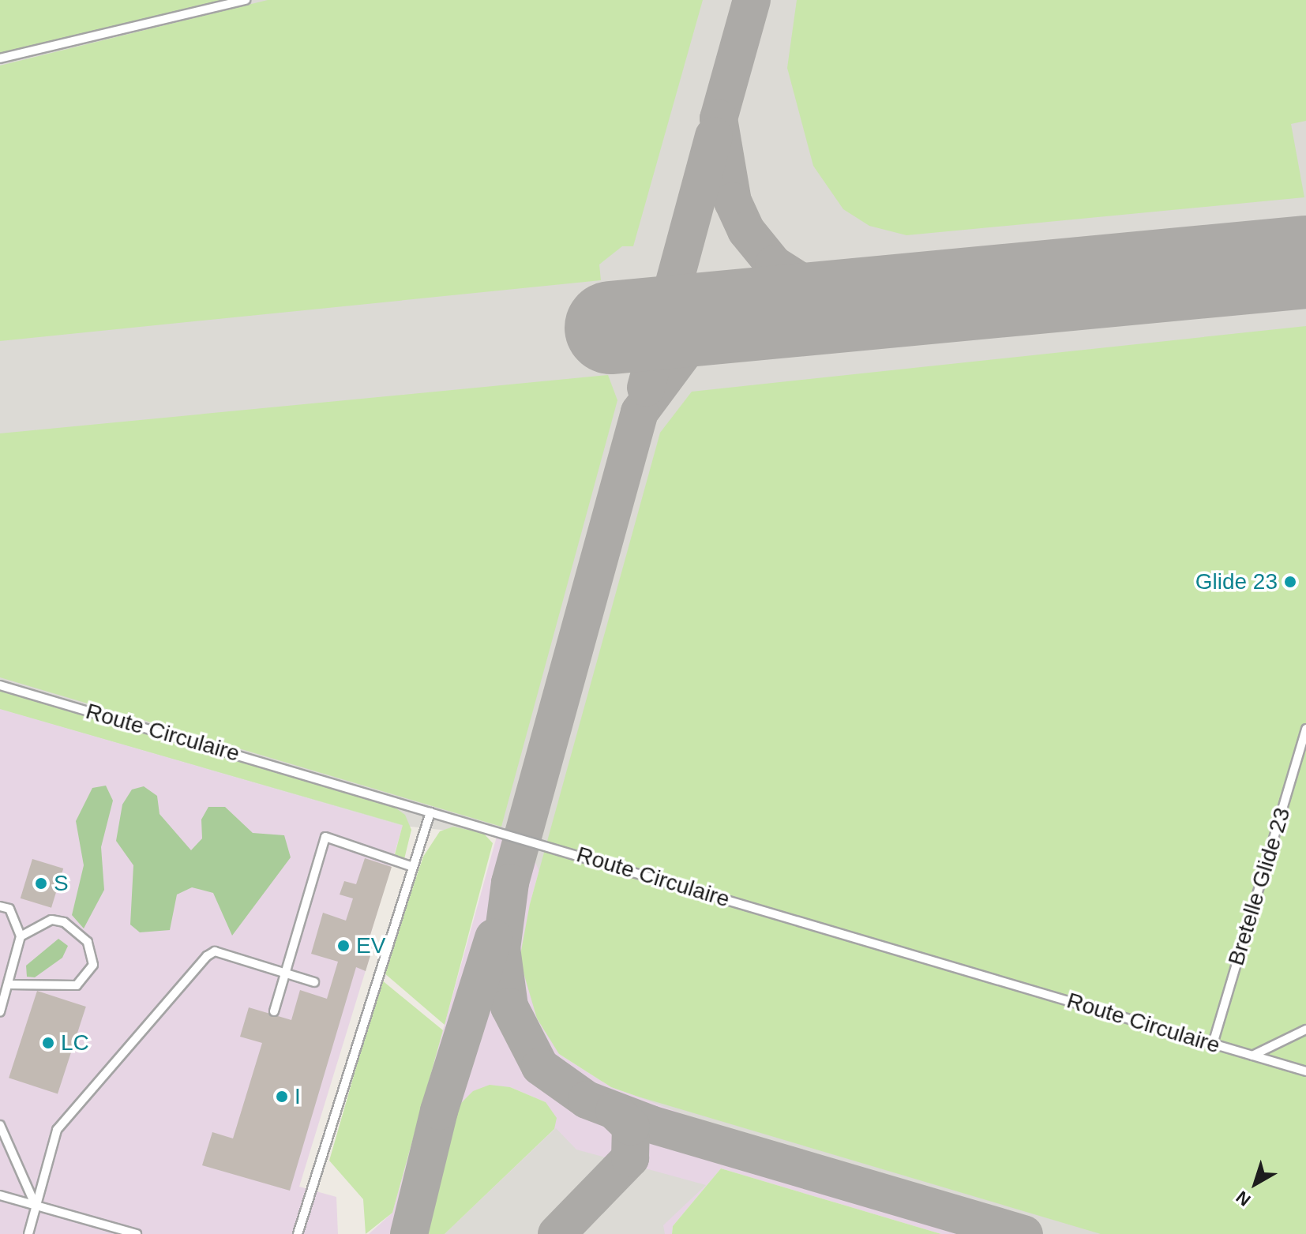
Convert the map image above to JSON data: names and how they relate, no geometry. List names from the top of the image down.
{
  "streets": {
    "lane": ["Route Circulaire", "Bretelle Glide 23"]
  },
  "crossings": [
    ["Route Circulaire", "Bretelle Glide 23"]
  ],
  "places": [
    "Glide 23",
    "S",
    "EV",
    "LC",
    "I"
  ],
  "north": "bottom left"
}
